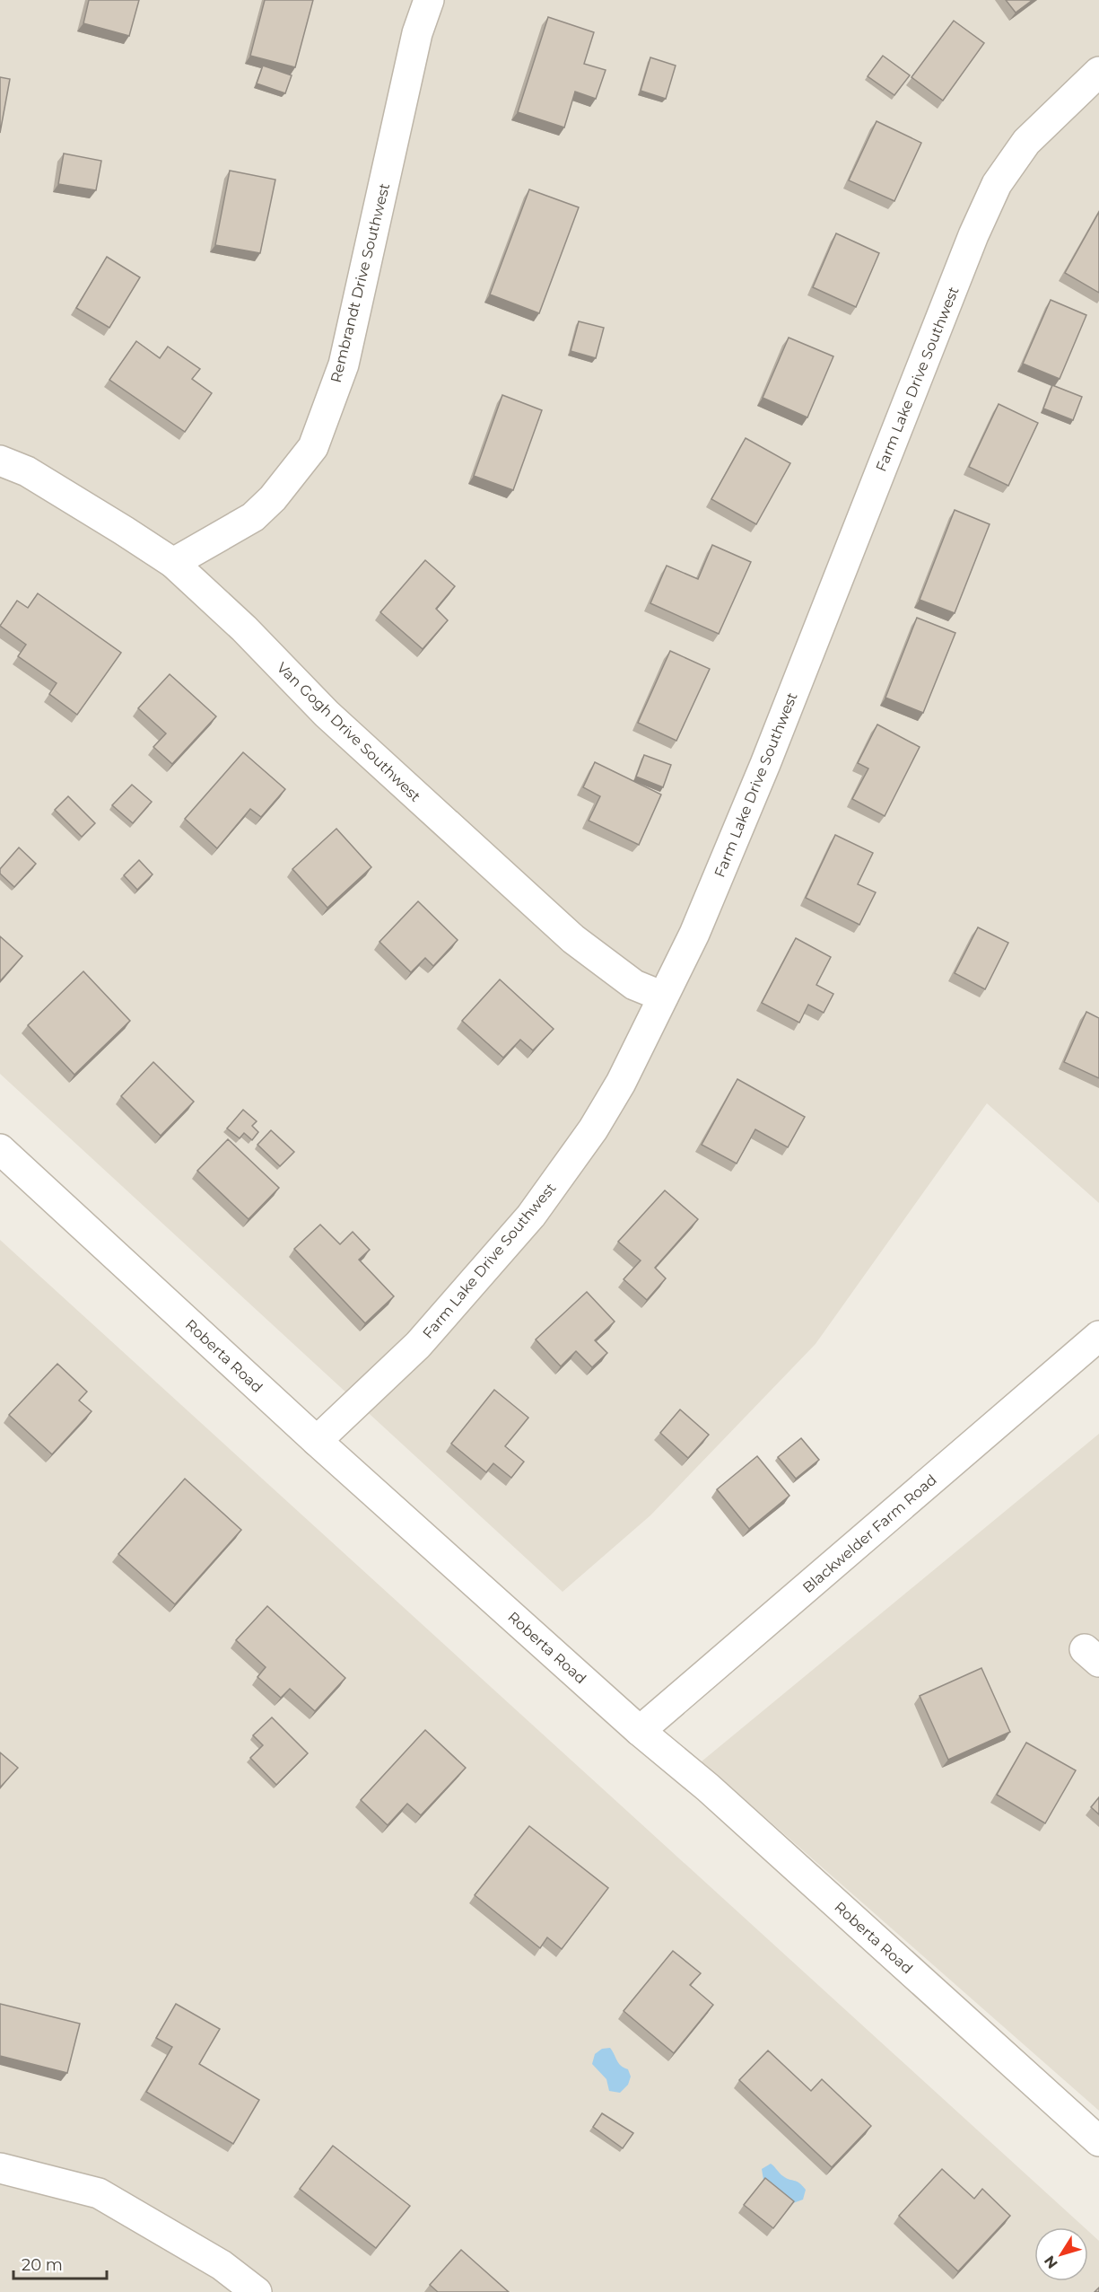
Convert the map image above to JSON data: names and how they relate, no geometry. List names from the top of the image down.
{
  "streets": {
    "street": [
      "Rembrandt Drive Southwest",
      "Farm Lake Drive Southwest",
      "Van Gogh Drive Southwest",
      "Roberta Road",
      "Blackwelder Farm Road"
    ]
  },
  "crossings": [
    ["Rembrandt Drive Southwest", "Van Gogh Drive Southwest"],
    ["Farm Lake Drive Southwest", "Van Gogh Drive Southwest"],
    ["Farm Lake Drive Southwest", "Roberta Road"],
    ["Roberta Road", "Blackwelder Farm Road"]
  ],
  "scale_bar": "20 m",
  "north": "bottom left"
}
